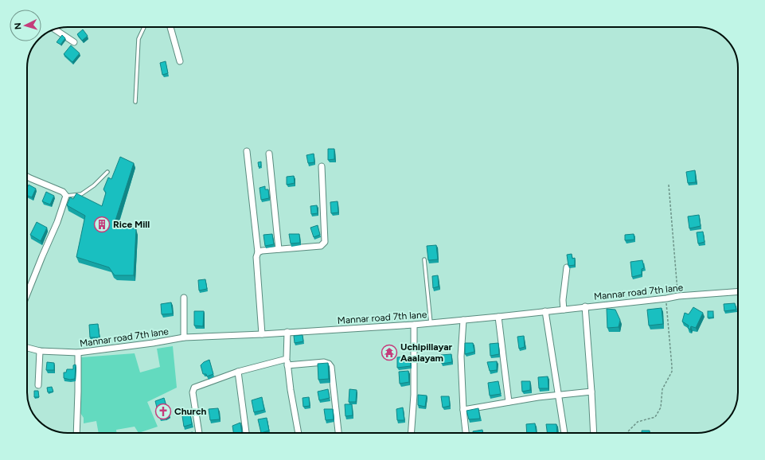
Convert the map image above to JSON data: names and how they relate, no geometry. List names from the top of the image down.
{
  "streets": {
    "street": ["Mannar road 7th lane"]
  },
  "places": {
    "building": ["Rice Mill"],
    "temple": ["Uchipillayar Aaalayam"],
    "church": ["Church"]
  },
  "north": "left"
}
